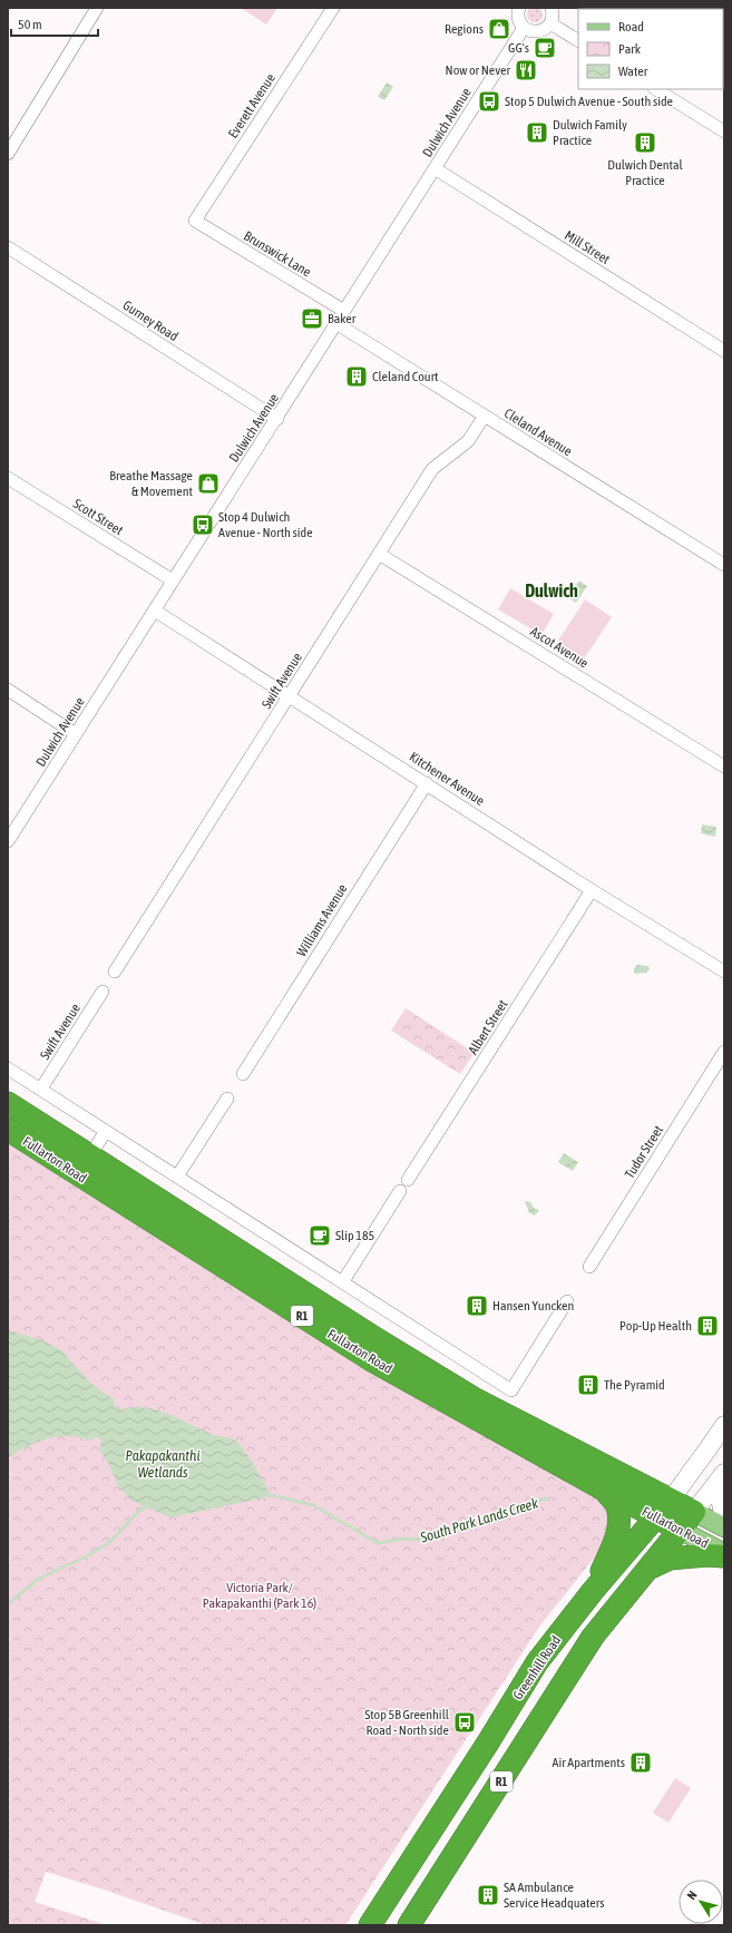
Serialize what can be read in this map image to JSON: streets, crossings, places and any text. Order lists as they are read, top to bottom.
{
  "streets": {
    "highway": ["Fullarton Road", "R1", "Greenhill Road"],
    "street": [
      "Everett Avenue",
      "Dulwich Avenue",
      "Mill Street",
      "Brunswick Lane",
      "Gurney Road",
      "Cleland Avenue",
      "Scott Street",
      "Ascot Avenue",
      "Swift Avenue",
      "Kitchener Avenue",
      "Williams Avenue",
      "Albert Street",
      "Tudor Street"
    ]
  },
  "crossings": [
    ["Everett Avenue", "Brunswick Lane"],
    ["Dulwich Avenue", "Mill Street"],
    ["Dulwich Avenue", "Brunswick Lane"],
    ["Dulwich Avenue", "Gurney Road"],
    ["Dulwich Avenue", "Cleland Avenue"],
    ["Dulwich Avenue", "Scott Street"],
    ["Dulwich Avenue", "Kitchener Avenue"],
    ["Cleland Avenue", "Swift Avenue"],
    ["Ascot Avenue", "Swift Avenue"],
    ["Swift Avenue", "Kitchener Avenue"],
    ["Kitchener Avenue", "Williams Avenue"],
    ["Kitchener Avenue", "Albert Street"],
    ["Fullarton Road", "R1"],
    ["Fullarton Road", "Greenhill Road"],
    ["R1", "Greenhill Road"]
  ],
  "districts": ["Dulwich"],
  "water": ["Pakapakanthi Wetlands", "South Park Lands Creek"],
  "parks": ["Victoria Park/ Pakapakanthi (Park 16)"],
  "places": {
    "shop": ["Regions", "Breathe Massage & Movement"],
    "cafe": ["GG's", "Slip 185"],
    "restaurant": ["Now or Never"],
    "bus stop": ["Stop 5 Dulwich Avenue - South side", "Stop 4 Dulwich Avenue - North side", "Stop 5B Greenhill Road - North side"],
    "building": [
      "Dulwich Family Practice",
      "Dulwich Dental Practice",
      "Cleland Court",
      "Hansen Yuncken",
      "Pop-Up Health",
      "The Pyramid",
      "Air Apartments",
      "SA Ambulance Service Headquaters"
    ],
    "office": ["Baker"]
  },
  "legend": ["Road", "Park", "Water"],
  "scale_bar": "50 m",
  "north": "top left"
}
